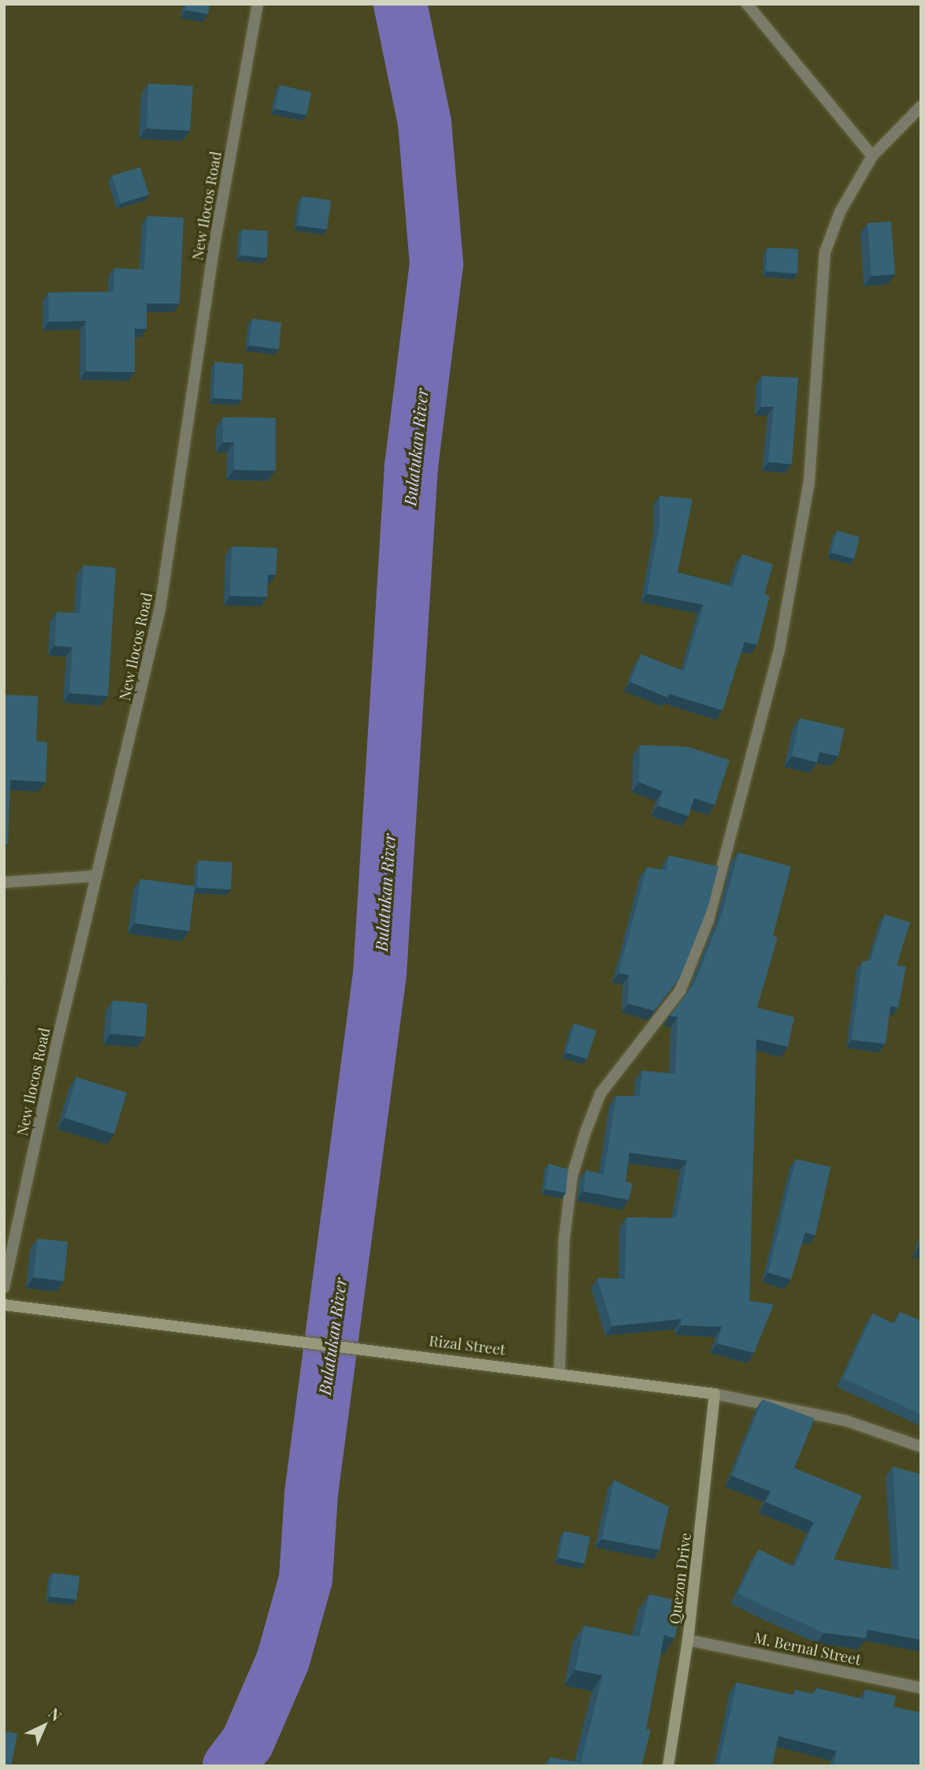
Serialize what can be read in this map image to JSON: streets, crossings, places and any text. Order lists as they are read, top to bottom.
{
  "streets": {
    "main road": ["Rizal Street", "Quezon Drive"],
    "street": ["New Ilocos Road", "M. Bernal Street"]
  },
  "crossings": [
    ["Rizal Street", "Quezon Drive"],
    ["Quezon Drive", "M. Bernal Street"]
  ],
  "water": ["Bulatukan River"],
  "north": "top right"
}
